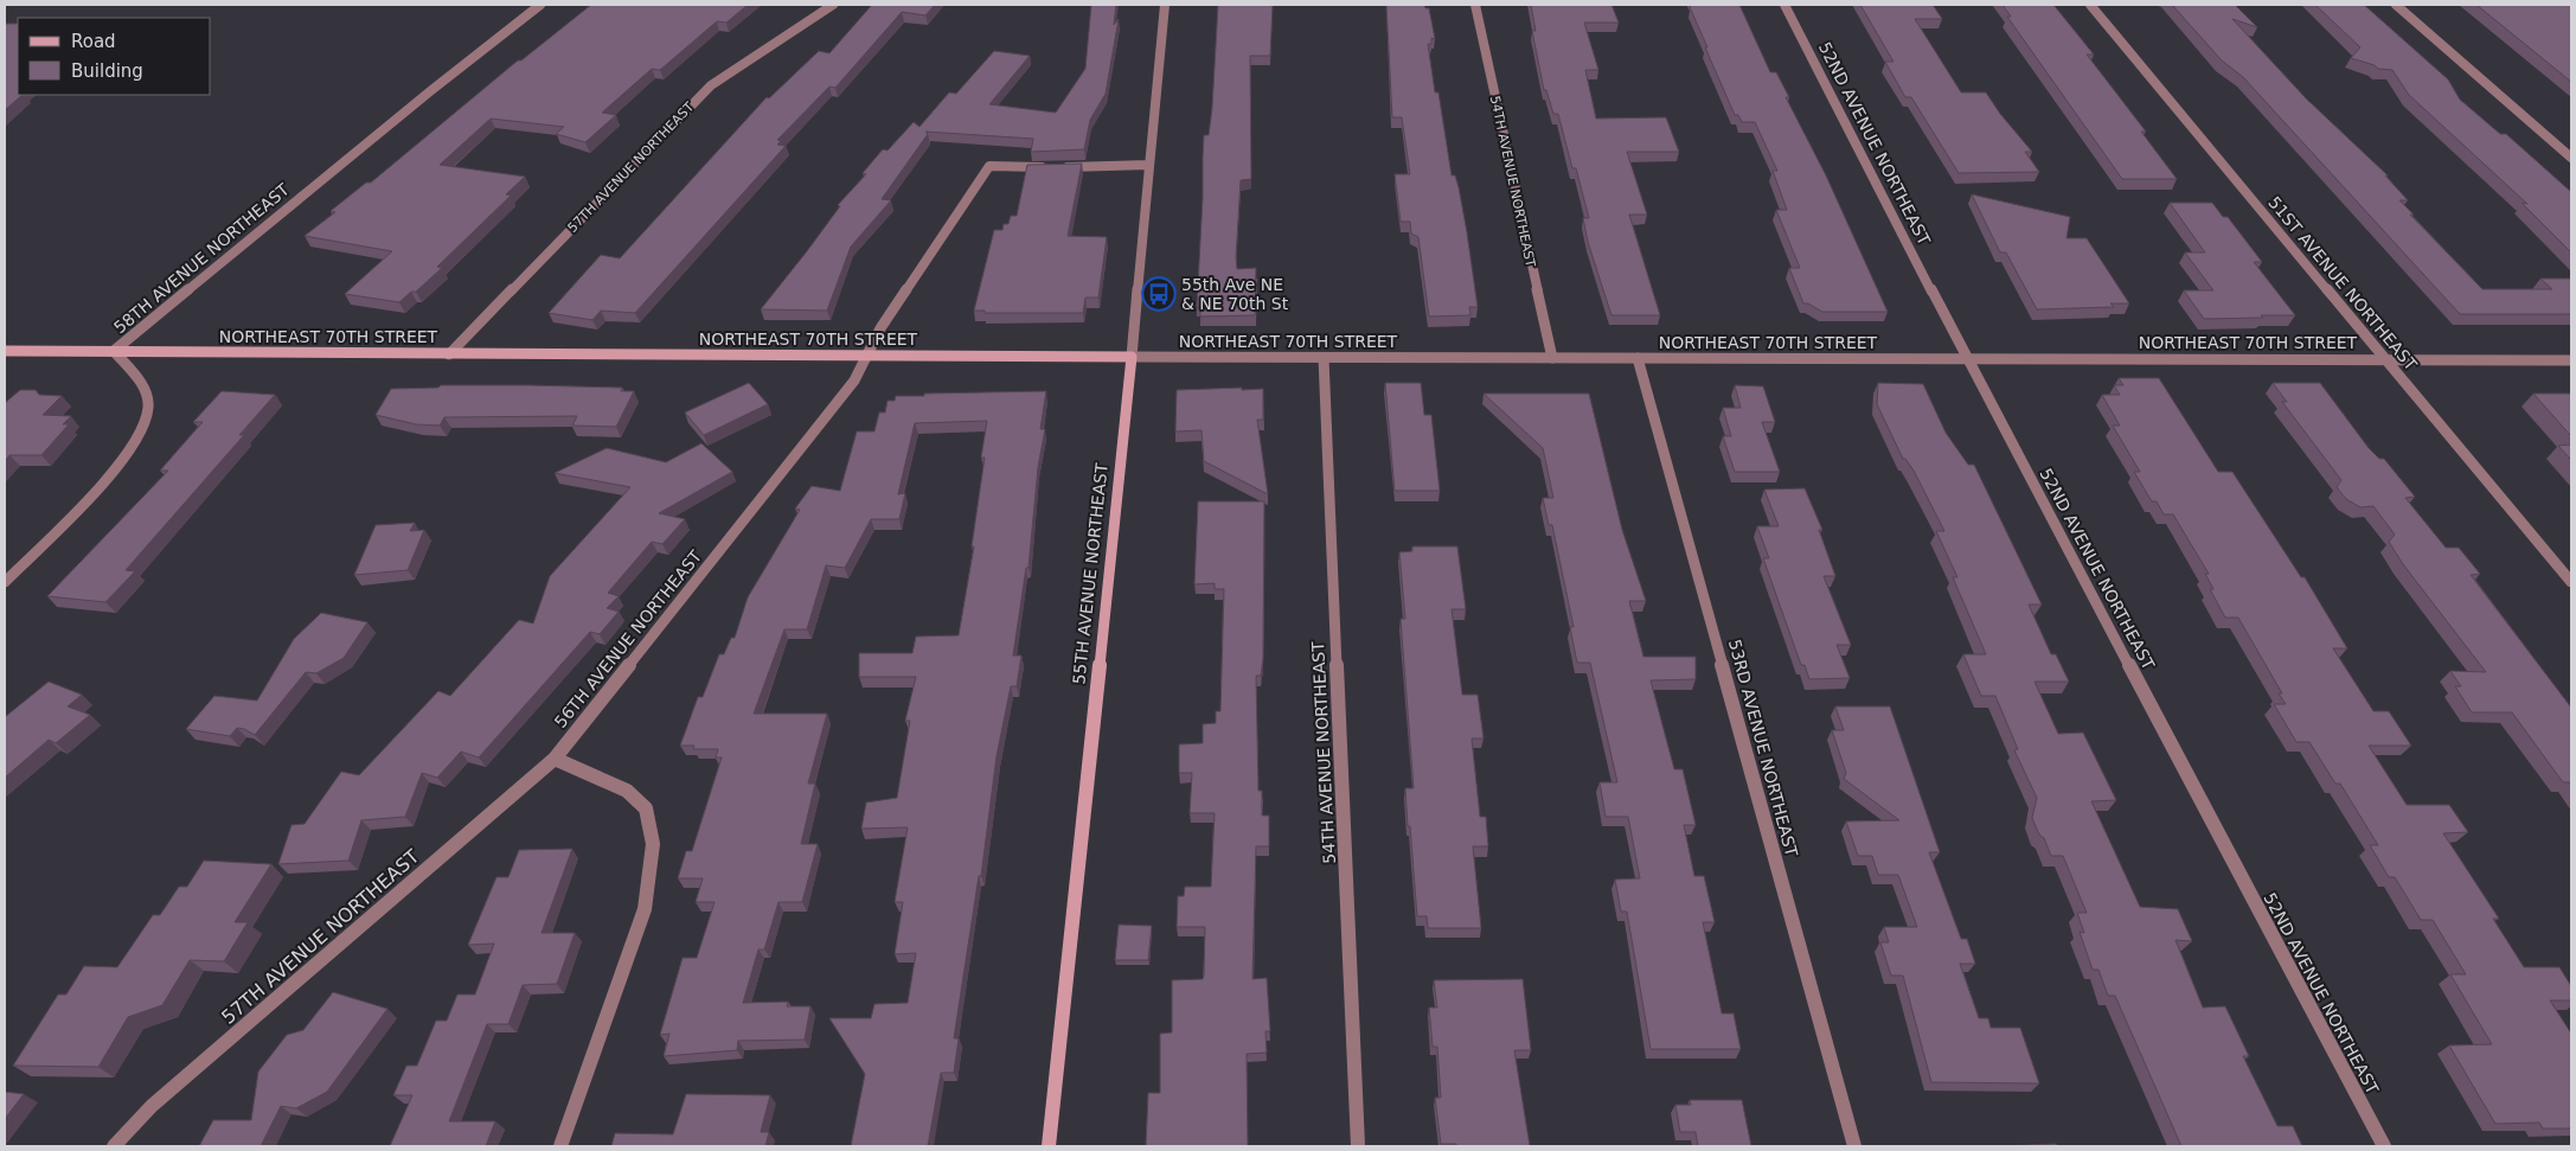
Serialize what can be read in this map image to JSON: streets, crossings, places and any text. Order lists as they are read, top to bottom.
{
  "streets": {
    "main road": ["NORTHEAST 70TH STREET", "55TH AVENUE NORTHEAST"],
    "street": [
      "52ND AVENUE NORTHEAST",
      "57TH AVENUE NORTHEAST",
      "54TH AVENUE NORTHEAST",
      "58TH AVENUE NORTHEAST",
      "51ST AVENUE NORTHEAST",
      "56TH AVENUE NORTHEAST",
      "53RD AVENUE NORTHEAST"
    ]
  },
  "crossings": [
    ["52ND AVENUE NORTHEAST", "NORTHEAST 70TH STREET"],
    ["57TH AVENUE NORTHEAST", "NORTHEAST 70TH STREET"],
    ["57TH AVENUE NORTHEAST", "56TH AVENUE NORTHEAST"],
    ["54TH AVENUE NORTHEAST", "NORTHEAST 70TH STREET"],
    ["58TH AVENUE NORTHEAST", "NORTHEAST 70TH STREET"],
    ["51ST AVENUE NORTHEAST", "NORTHEAST 70TH STREET"],
    ["NORTHEAST 70TH STREET", "55TH AVENUE NORTHEAST"],
    ["NORTHEAST 70TH STREET", "56TH AVENUE NORTHEAST"],
    ["NORTHEAST 70TH STREET", "53RD AVENUE NORTHEAST"]
  ],
  "places": {
    "bus stop": ["55th Ave NE & NE 70th St"]
  },
  "legend": ["Road", "Building"]
}
